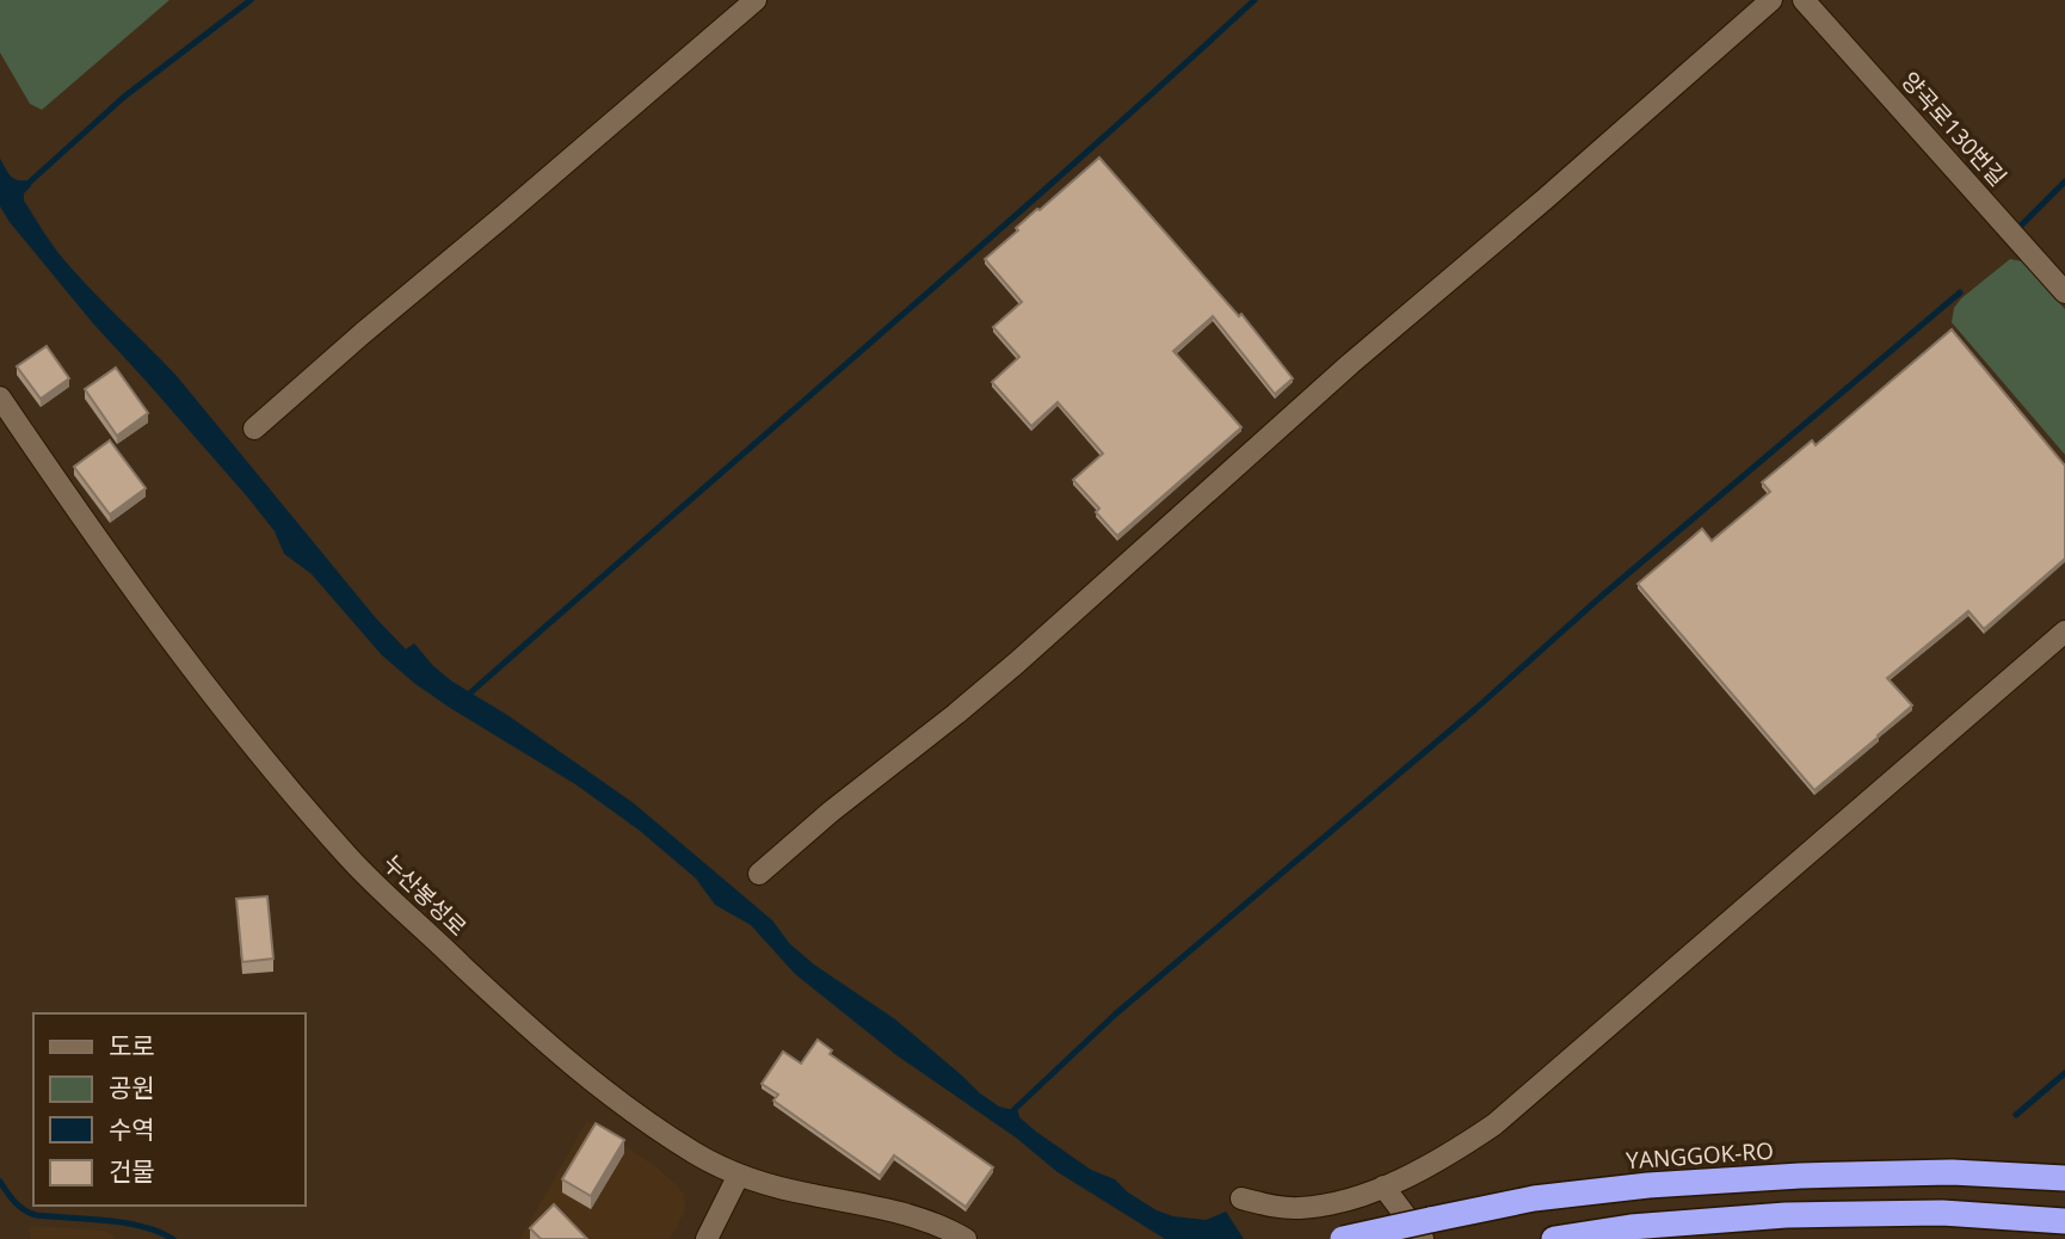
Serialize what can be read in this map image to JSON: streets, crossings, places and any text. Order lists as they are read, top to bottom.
{
  "streets": {
    "highway": ["YANGGOK-RO"],
    "street": ["양곡로130번길", "누산봉성로"]
  },
  "legend": [
    "도로",
    "공원",
    "수역",
    "건물"
  ]
}
